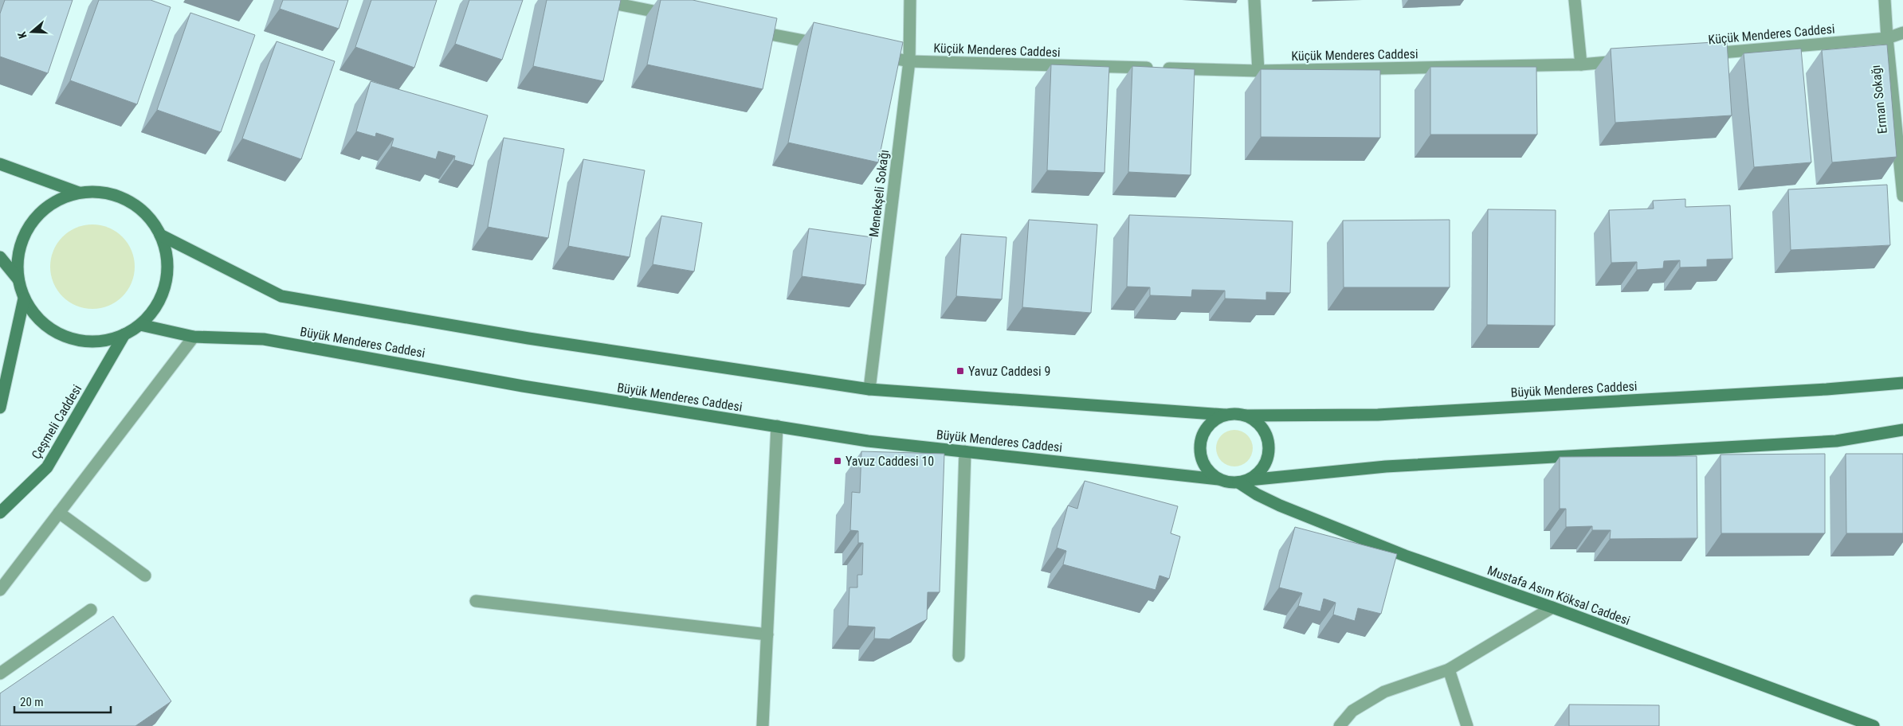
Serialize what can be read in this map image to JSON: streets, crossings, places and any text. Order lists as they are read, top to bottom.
{
  "streets": {
    "street": [
      "Küçük Menderes Caddesi",
      "Erman Sokağı",
      "Menekşeli Sokağı",
      "Büyük Menderes Caddesi",
      "Çeşmeli Caddesi",
      "Mustafa Asım Köksal Caddesi"
    ]
  },
  "crossings": [
    ["Küçük Menderes Caddesi", "Erman Sokağı"],
    ["Küçük Menderes Caddesi", "Menekşeli Sokağı"],
    ["Büyük Menderes Caddesi", "Mustafa Asım Köksal Caddesi"]
  ],
  "places": {
    "transit": ["Yavuz Caddesi 9", "Yavuz Caddesi 10"]
  },
  "scale_bar": "20 m",
  "north": "left"
}
